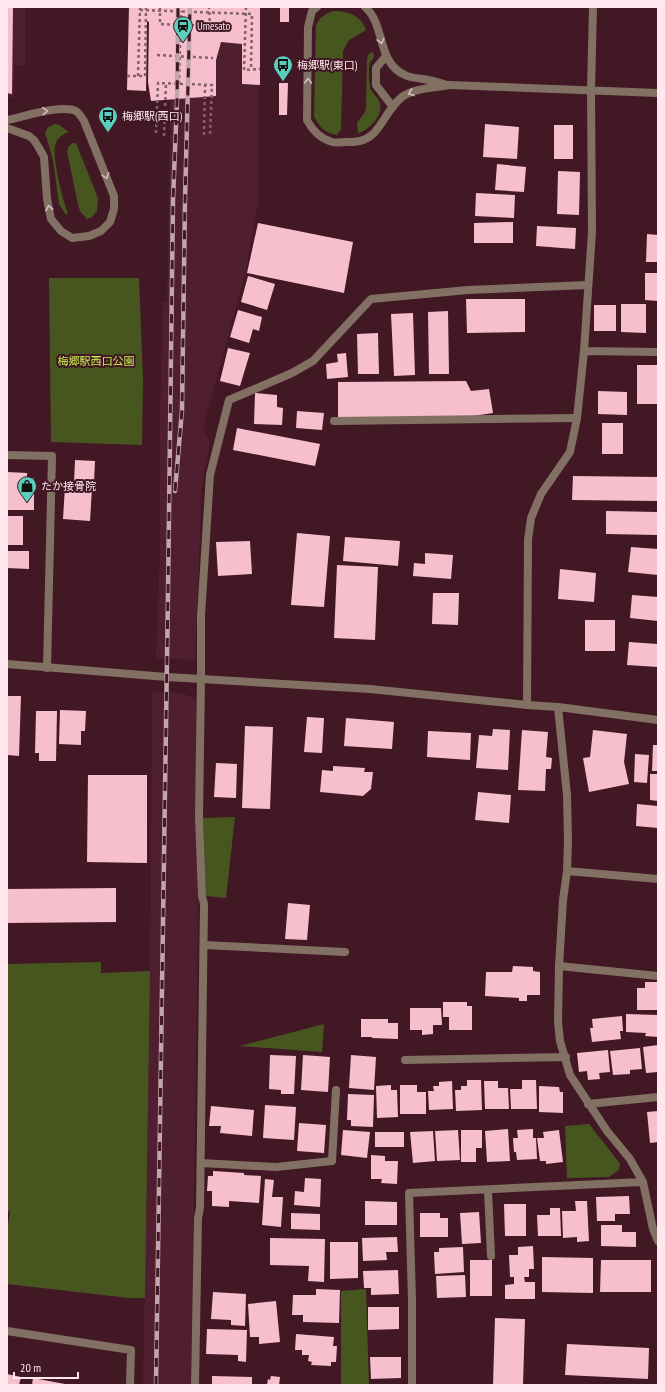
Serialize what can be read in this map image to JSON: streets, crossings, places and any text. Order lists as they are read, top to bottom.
{
  "parks": ["梅郷駅西口公園"],
  "places": {
    "station": ["Umesato"],
    "bus stop": ["梅郷駅(東口)", "梅郷駅(西口)"],
    "shop": ["たか接骨院"]
  },
  "scale_bar": "20 m"
}
